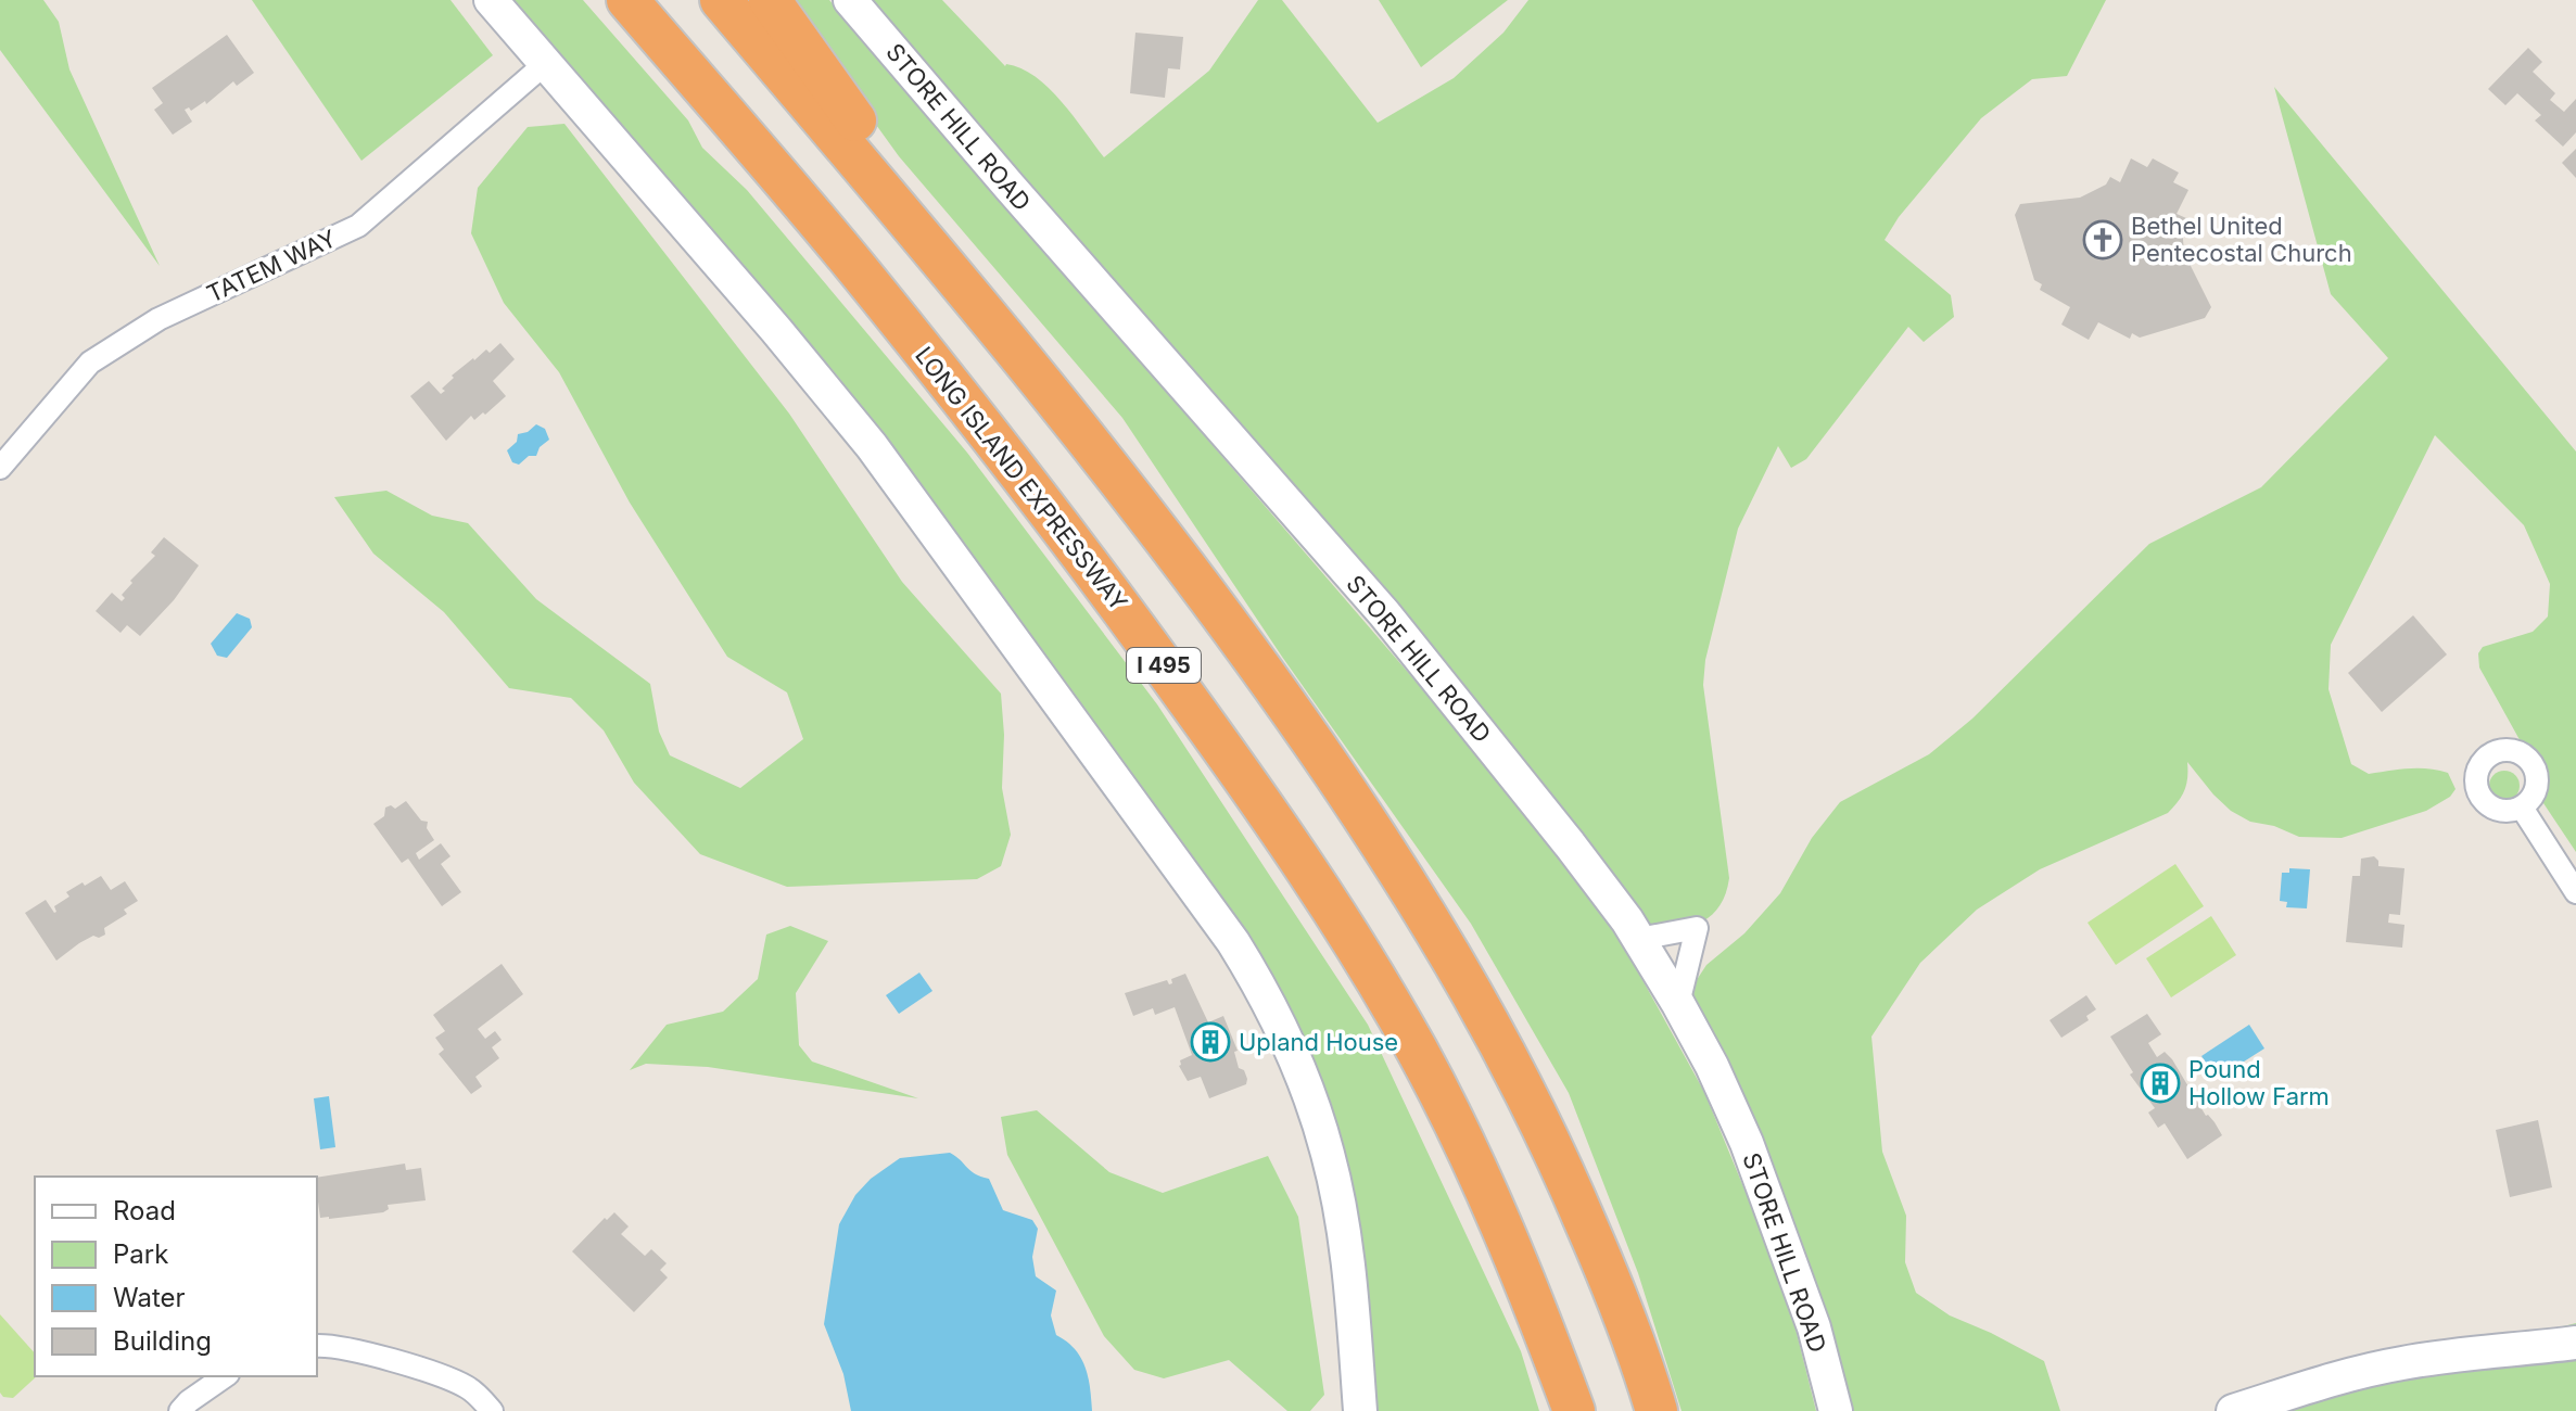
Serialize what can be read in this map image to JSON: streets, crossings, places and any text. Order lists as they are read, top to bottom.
{
  "streets": {
    "highway": ["LONG ISLAND EXPRESSWAY", "I 495"],
    "main road": ["STORE HILL ROAD"],
    "street": ["TATEM WAY"]
  },
  "places": {
    "church": ["Bethel United Pentecostal Church"],
    "building": ["Upland House", "Pound Hollow Farm"]
  },
  "legend": [
    "Road",
    "Park",
    "Water",
    "Building"
  ]
}
